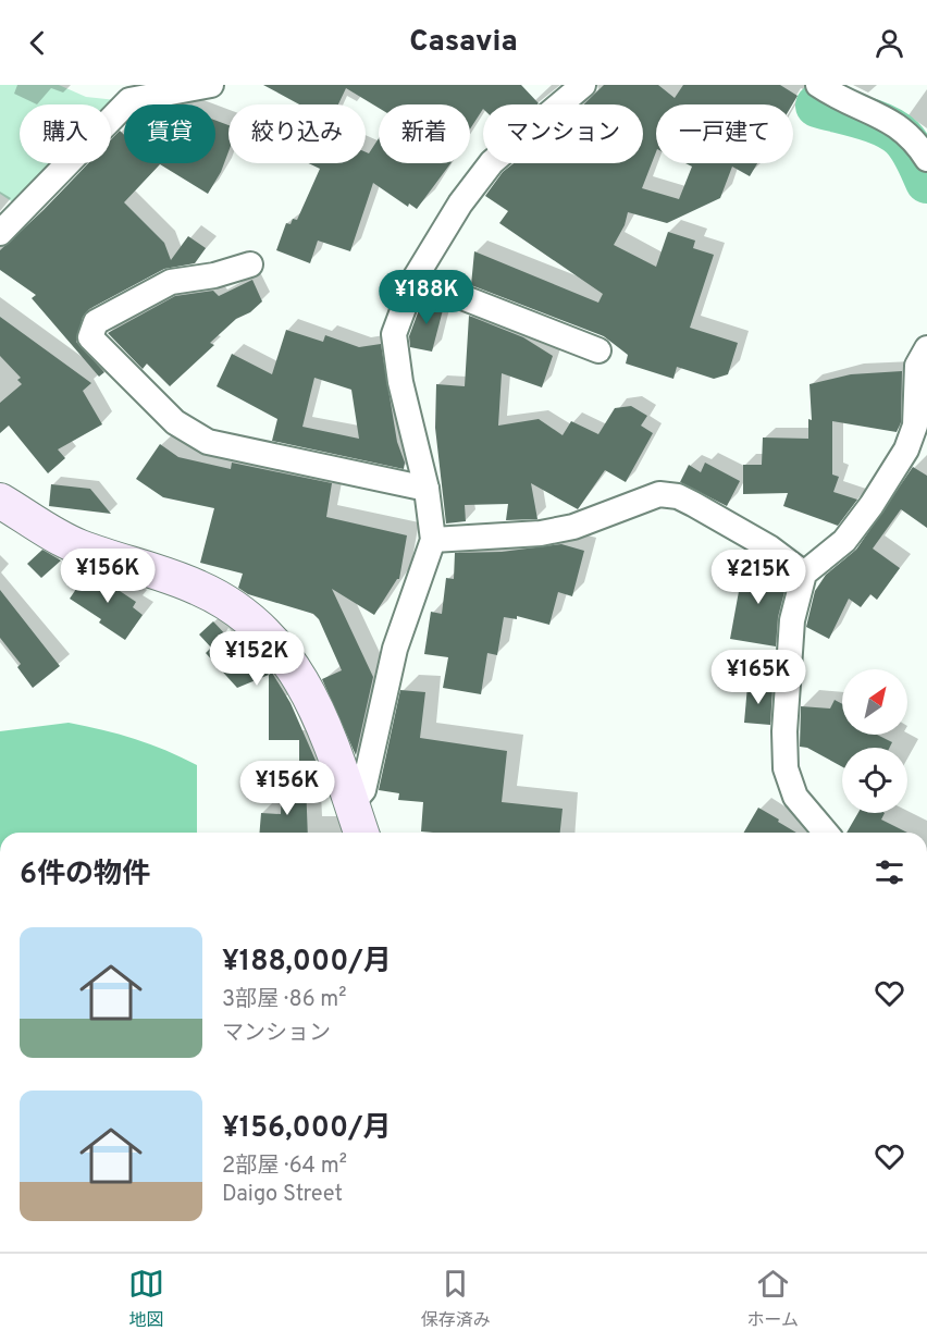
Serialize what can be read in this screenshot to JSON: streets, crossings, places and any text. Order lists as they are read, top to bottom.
{
  "north": "top right",
  "page": {
    "header": "Casavia",
    "chip": [
      "購入",
      "賃貸",
      "絞り込み",
      "新着",
      "マンション",
      "一戸建て"
    ],
    "price": [
      "¥188K",
      "¥156K",
      "¥215K",
      "¥152K",
      "¥165K",
      "¥156K"
    ],
    "heading": "6件の物件",
    "list": [
      {
        "name": "¥188,000/月",
        "note": "3部屋 · 86 m² · マンション"
      },
      {
        "name": "¥156,000/月",
        "note": "2部屋 · 64 m² · Daigo Street"
      }
    ],
    "tabs": ["地図", "保存済み", "ホーム"]
  }
}
